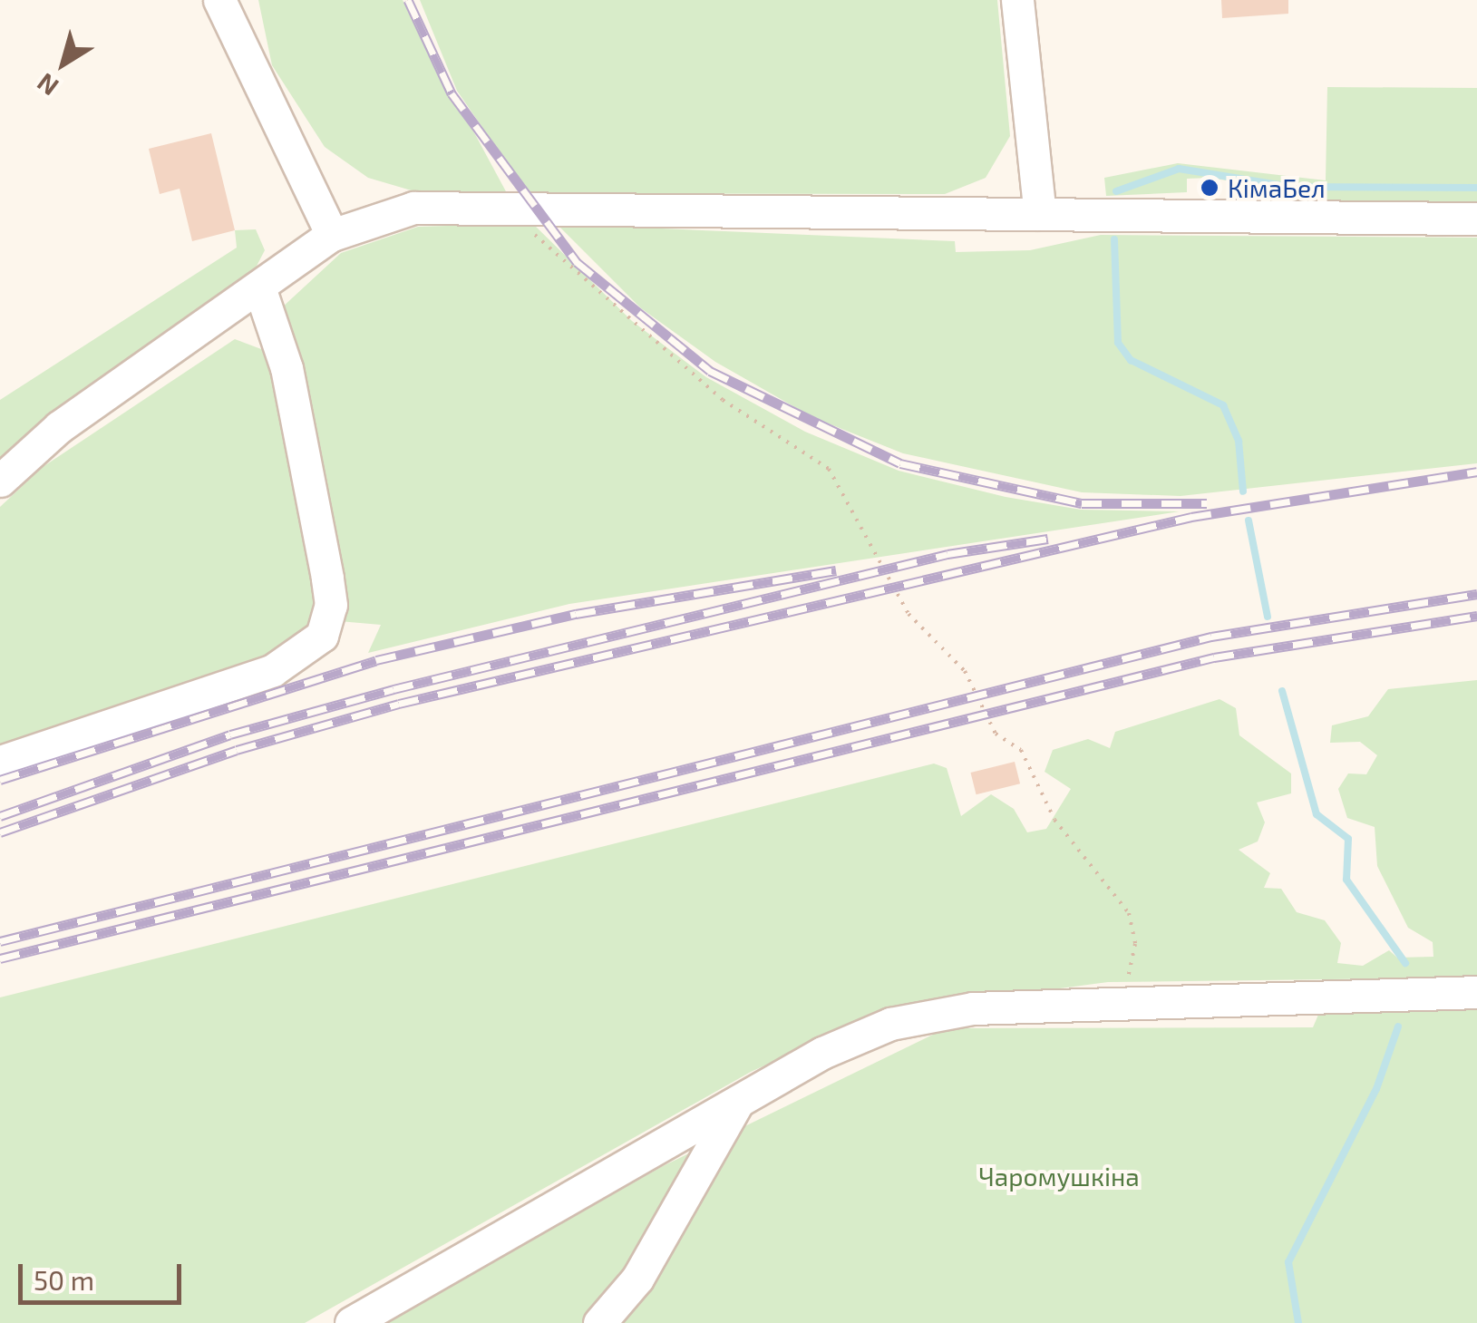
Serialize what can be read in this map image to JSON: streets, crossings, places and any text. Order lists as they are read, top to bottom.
{
  "parks": ["Чаромушкіна"],
  "places": ["КімаБел"],
  "scale_bar": "50 m",
  "north": "bottom left"
}
